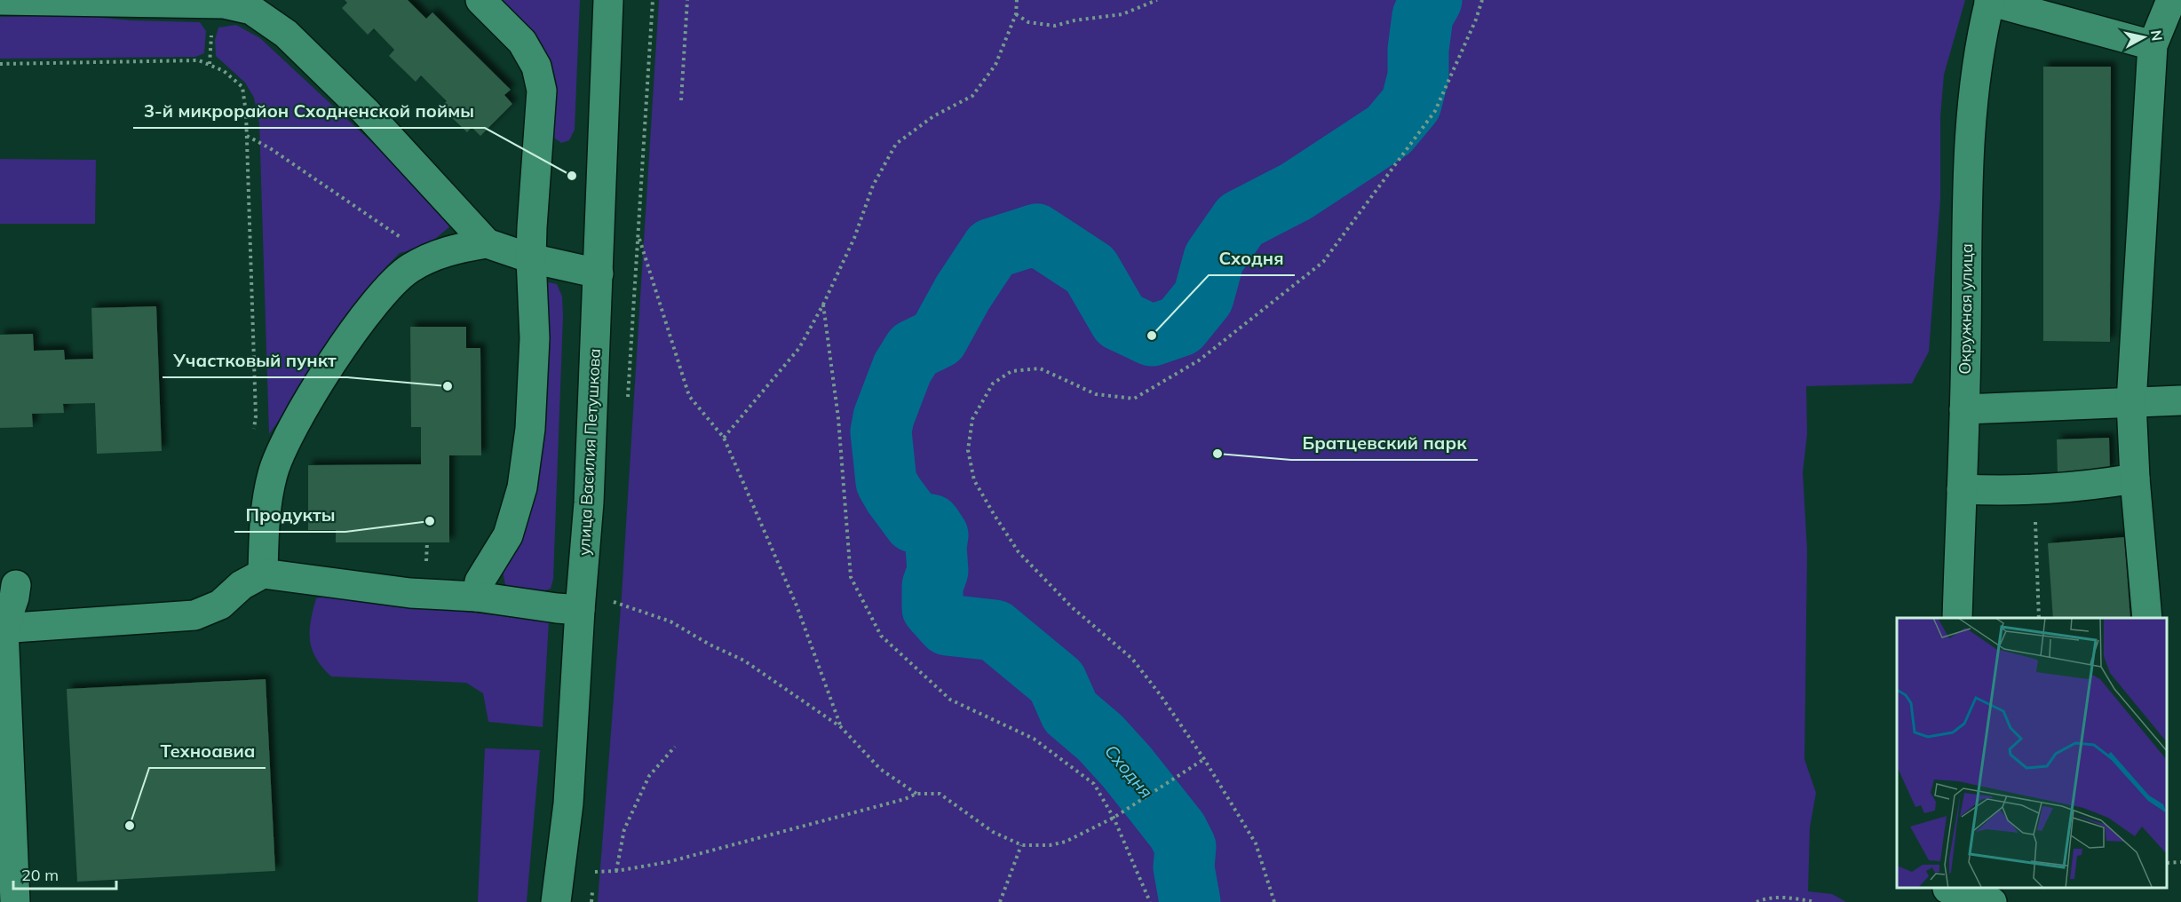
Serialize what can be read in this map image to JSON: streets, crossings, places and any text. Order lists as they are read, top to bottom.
{
  "streets": {
    "street": ["Окружная улица", "улица Василия Петушкова"]
  },
  "water": ["Сходня"],
  "places": [
    "3-й микрорайон Сходненской поймы",
    "Сходня",
    "Участковый пункт",
    "Братцевский парк",
    "Продукты",
    "Техноавиа"
  ],
  "scale_bar": "20 m",
  "north": "right"
}
